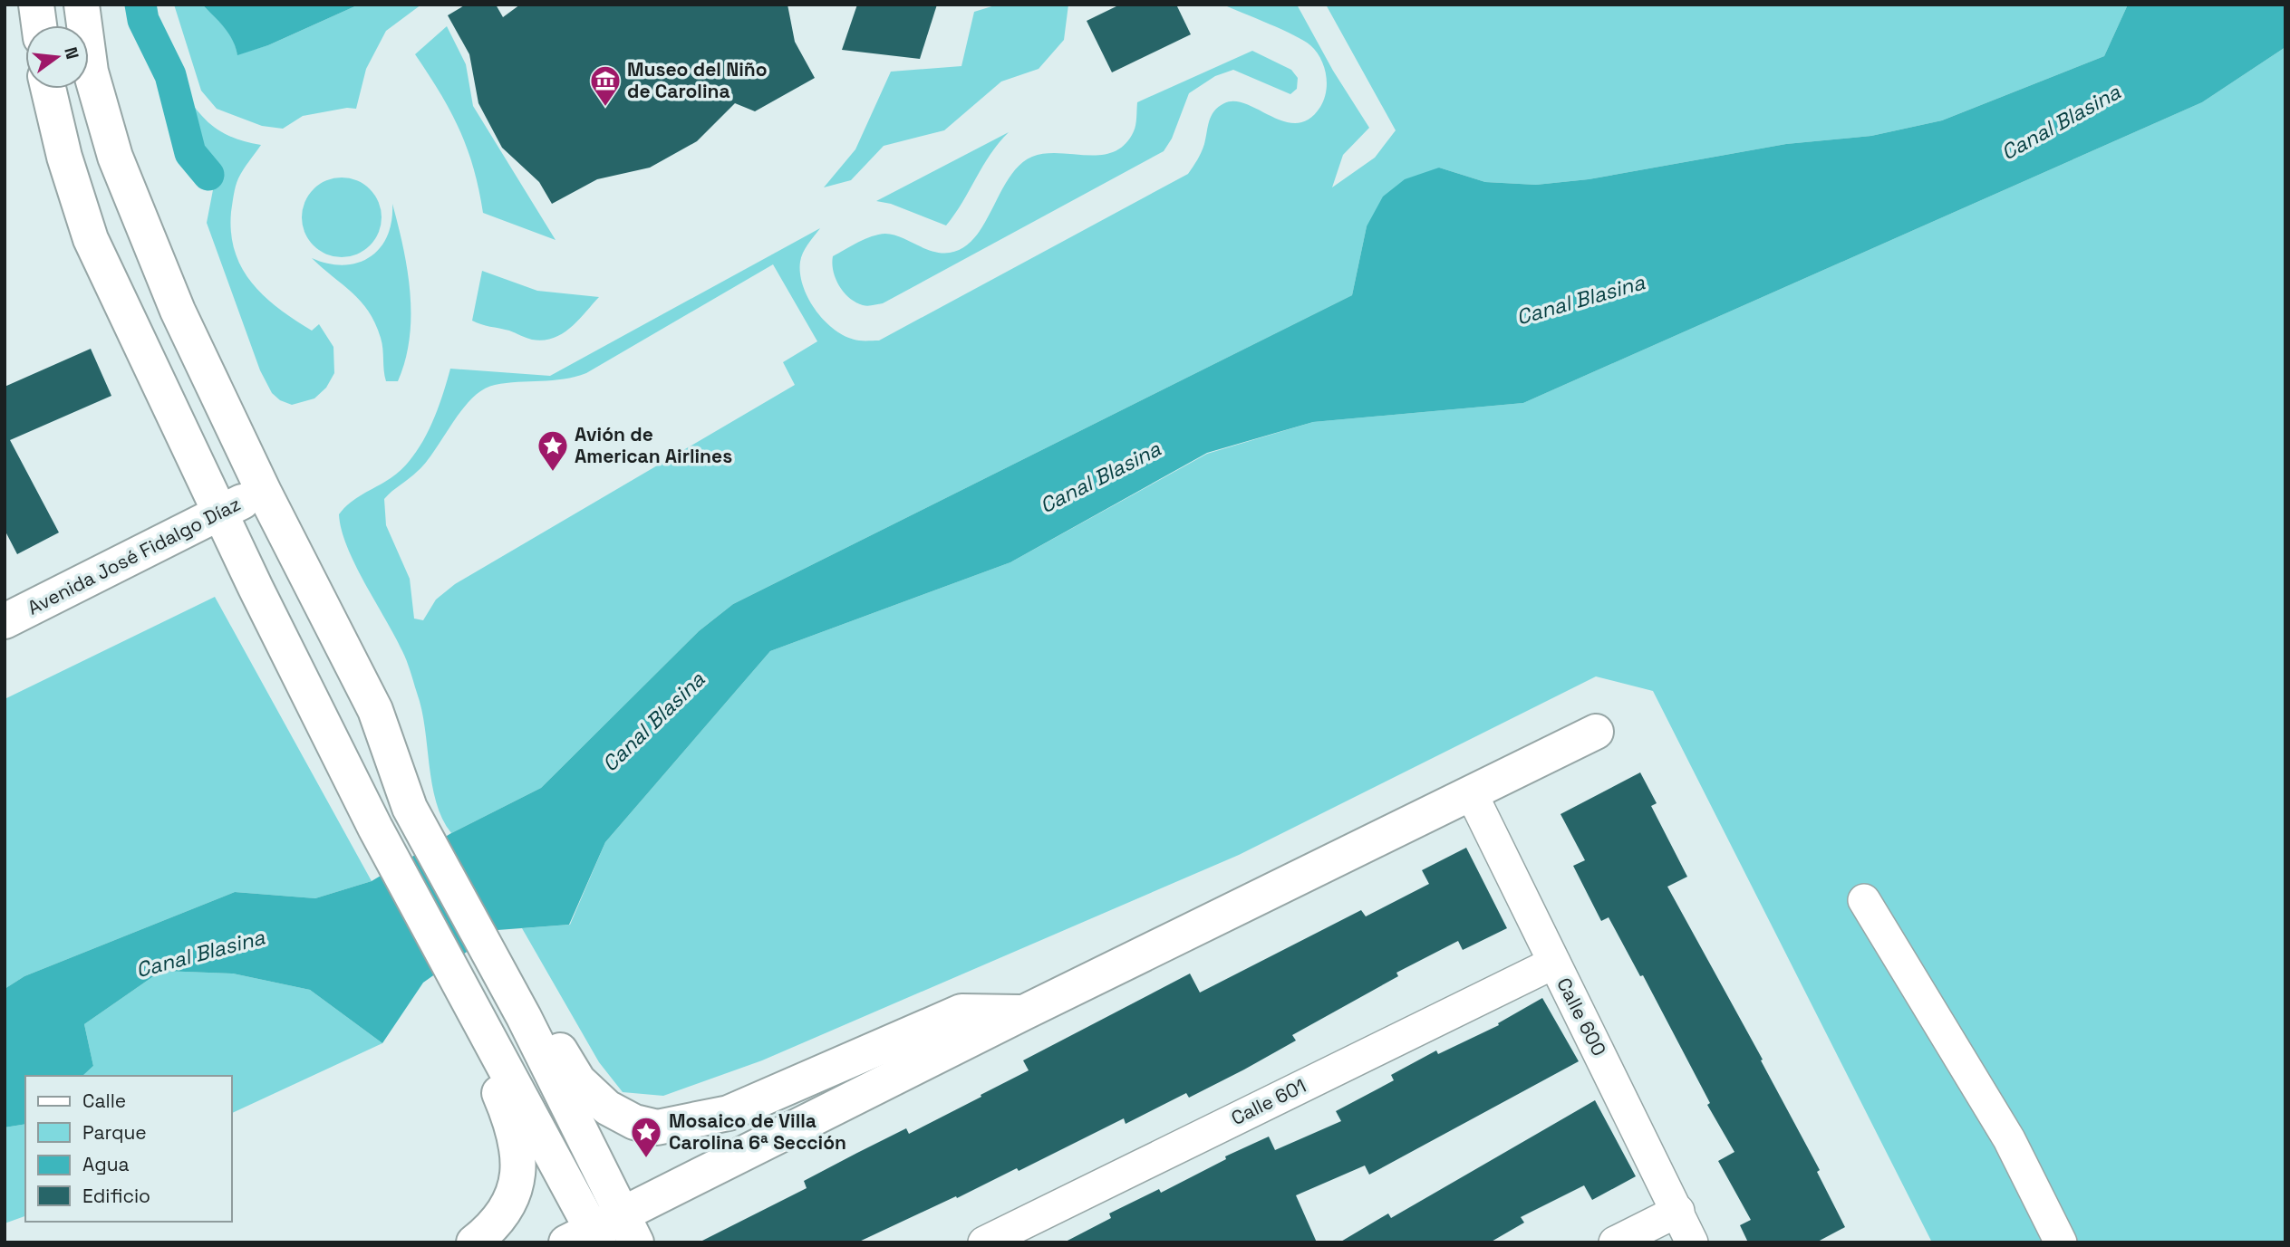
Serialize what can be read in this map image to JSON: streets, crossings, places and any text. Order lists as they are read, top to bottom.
{
  "streets": {
    "street": ["Avenida José Fidalgo Díaz", "Calle 600", "Calle 601"]
  },
  "crossings": [
    ["Calle 600", "Calle 601"]
  ],
  "water": ["Canal Blasina"],
  "places": {
    "museum": ["Museo del Niño de Carolina"],
    "place": ["Avión de American Airlines", "Mosaico de Villa Carolina 6ª Sección"]
  },
  "legend": [
    "Calle",
    "Parque",
    "Agua",
    "Edificio"
  ],
  "north": "right"
}
